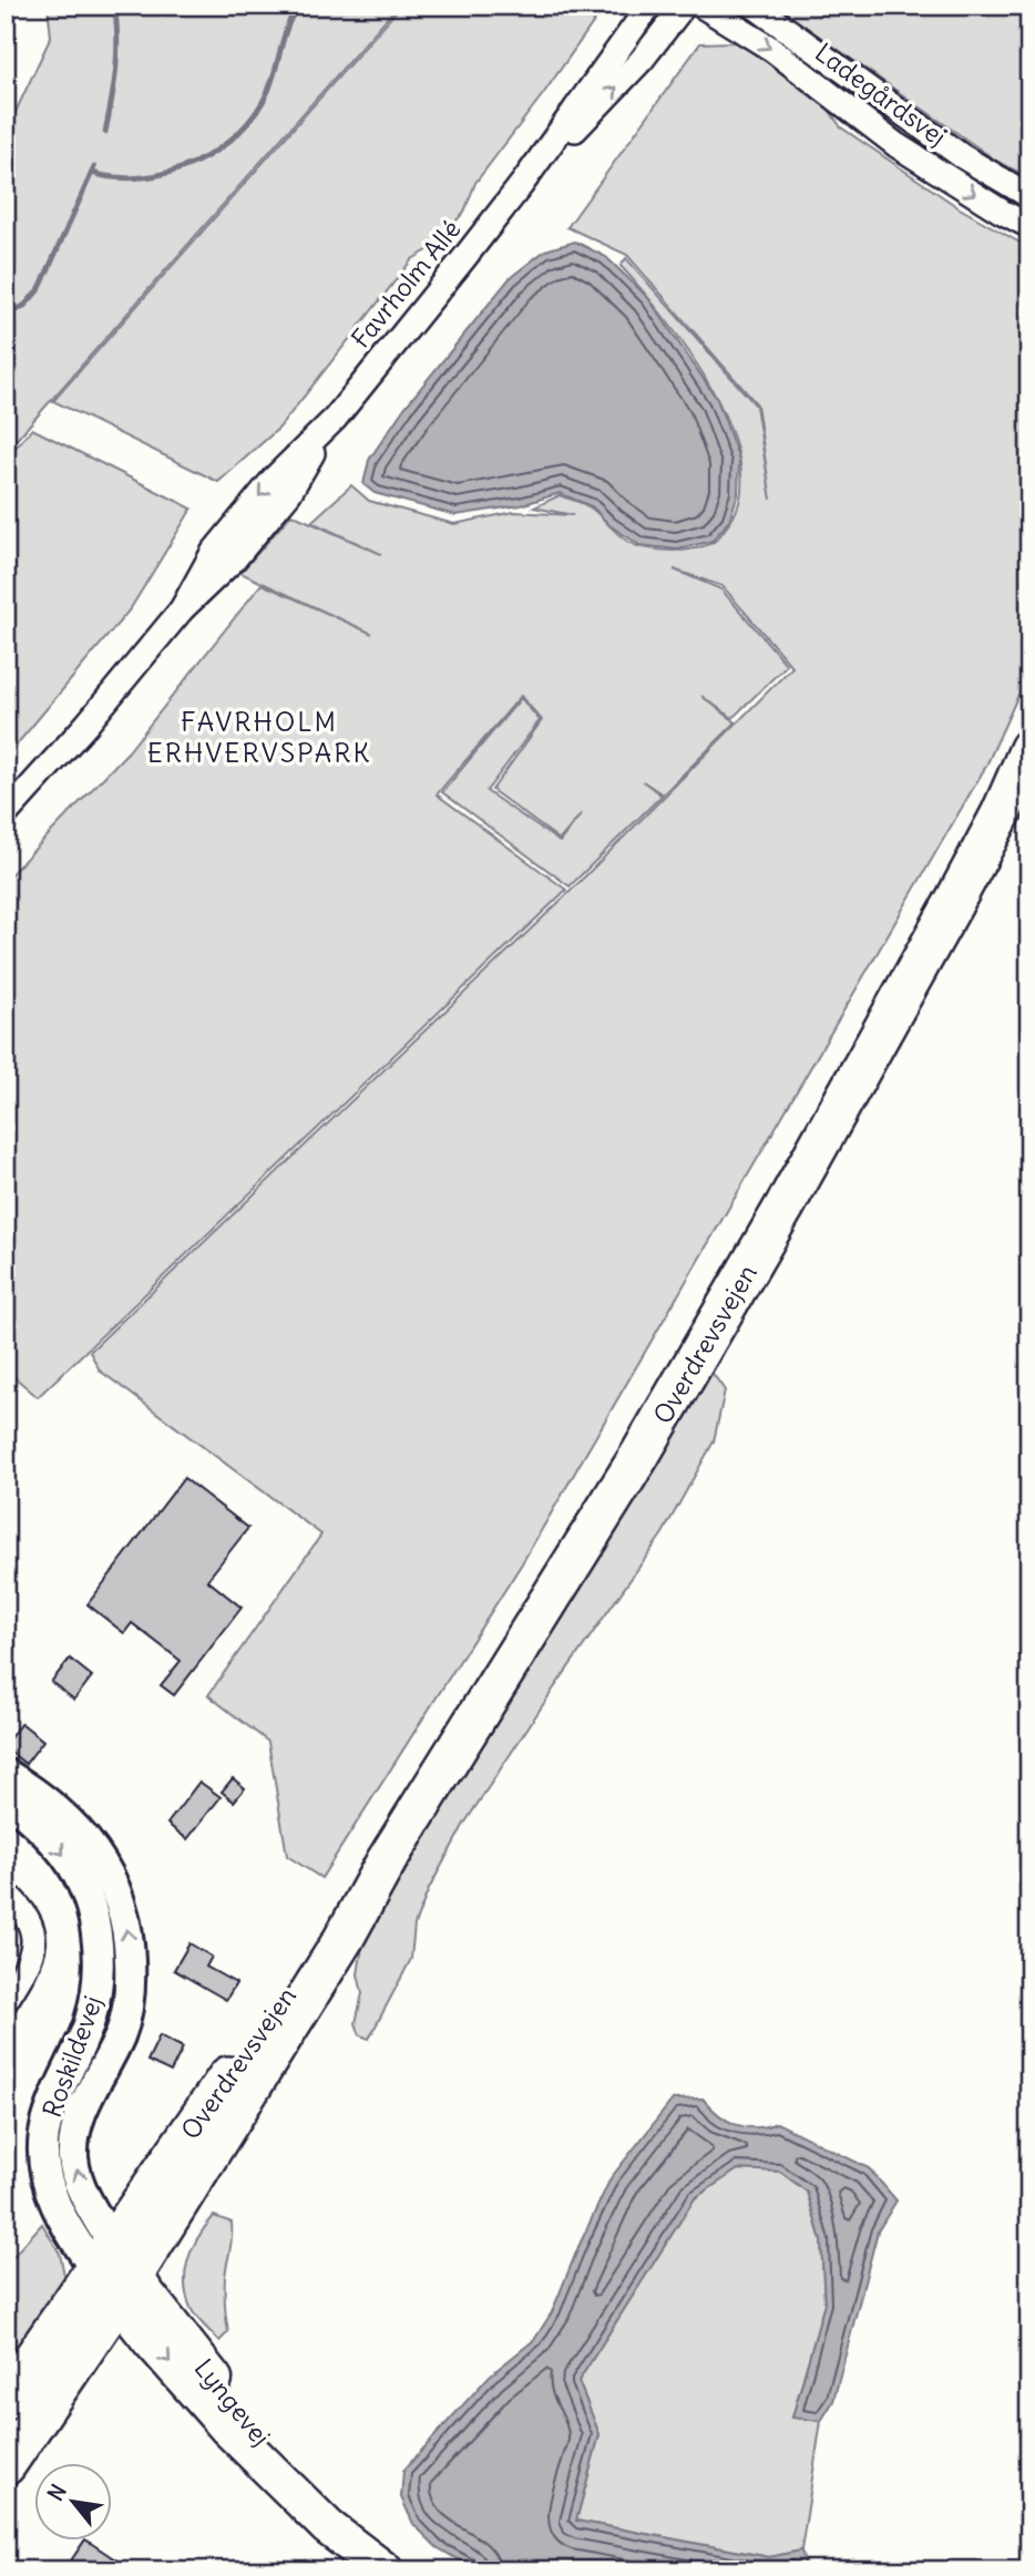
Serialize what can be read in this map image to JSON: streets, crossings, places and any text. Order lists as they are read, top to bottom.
{
  "streets": {
    "main road": ["Overdrevsvejen", "Lyngevej"],
    "street": ["Ladegårdsvej", "Favrholm Allé", "Roskildevej"]
  },
  "crossings": [
    ["Overdrevsvejen", "Roskildevej"],
    ["Overdrevsvejen", "Lyngevej"],
    ["Roskildevej", "Lyngevej"]
  ],
  "districts": ["FAVRHOLM ERHVERVSPARK"],
  "north": "top left"
}
